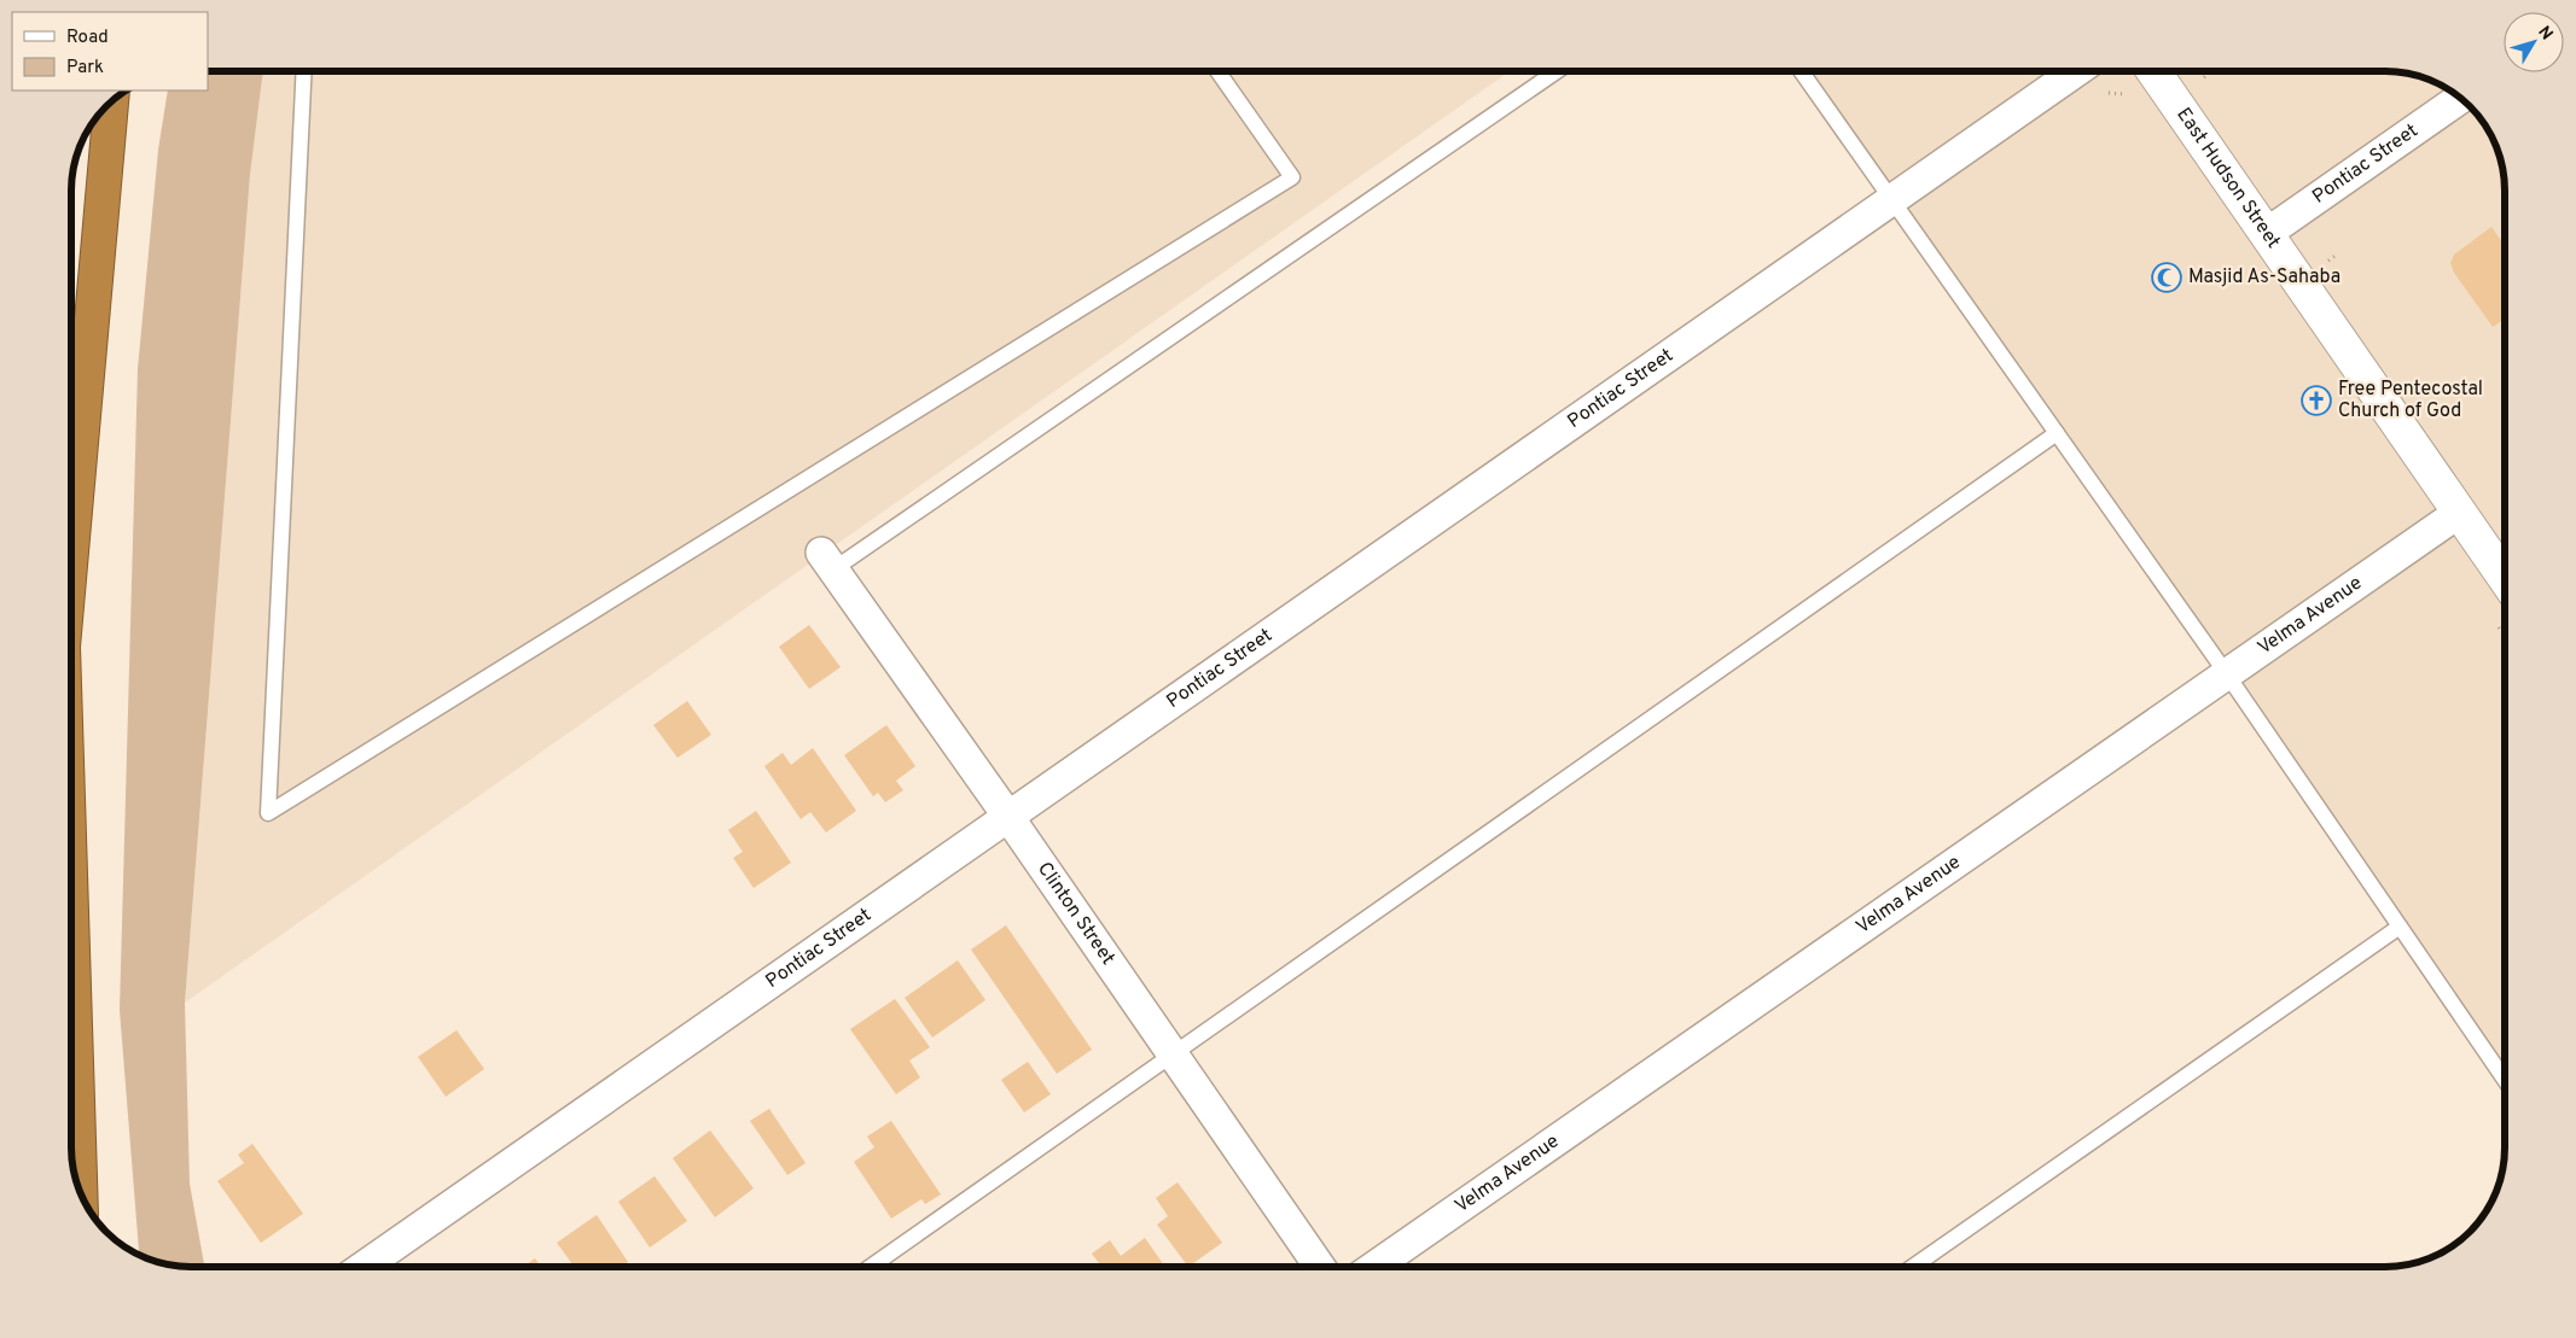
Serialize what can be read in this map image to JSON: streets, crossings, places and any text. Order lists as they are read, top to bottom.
{
  "streets": {
    "main road": ["East Hudson Street"],
    "street": ["Pontiac Street", "Velma Avenue", "Clinton Street"]
  },
  "crossings": [
    ["Pontiac Street", "East Hudson Street"],
    ["Pontiac Street", "Clinton Street"],
    ["East Hudson Street", "Velma Avenue"]
  ],
  "places": {
    "mosque": ["Masjid As-Sahaba"],
    "church": ["Free Pentecostal Church of God"]
  },
  "legend": ["Road", "Park"],
  "north": "top right"
}
